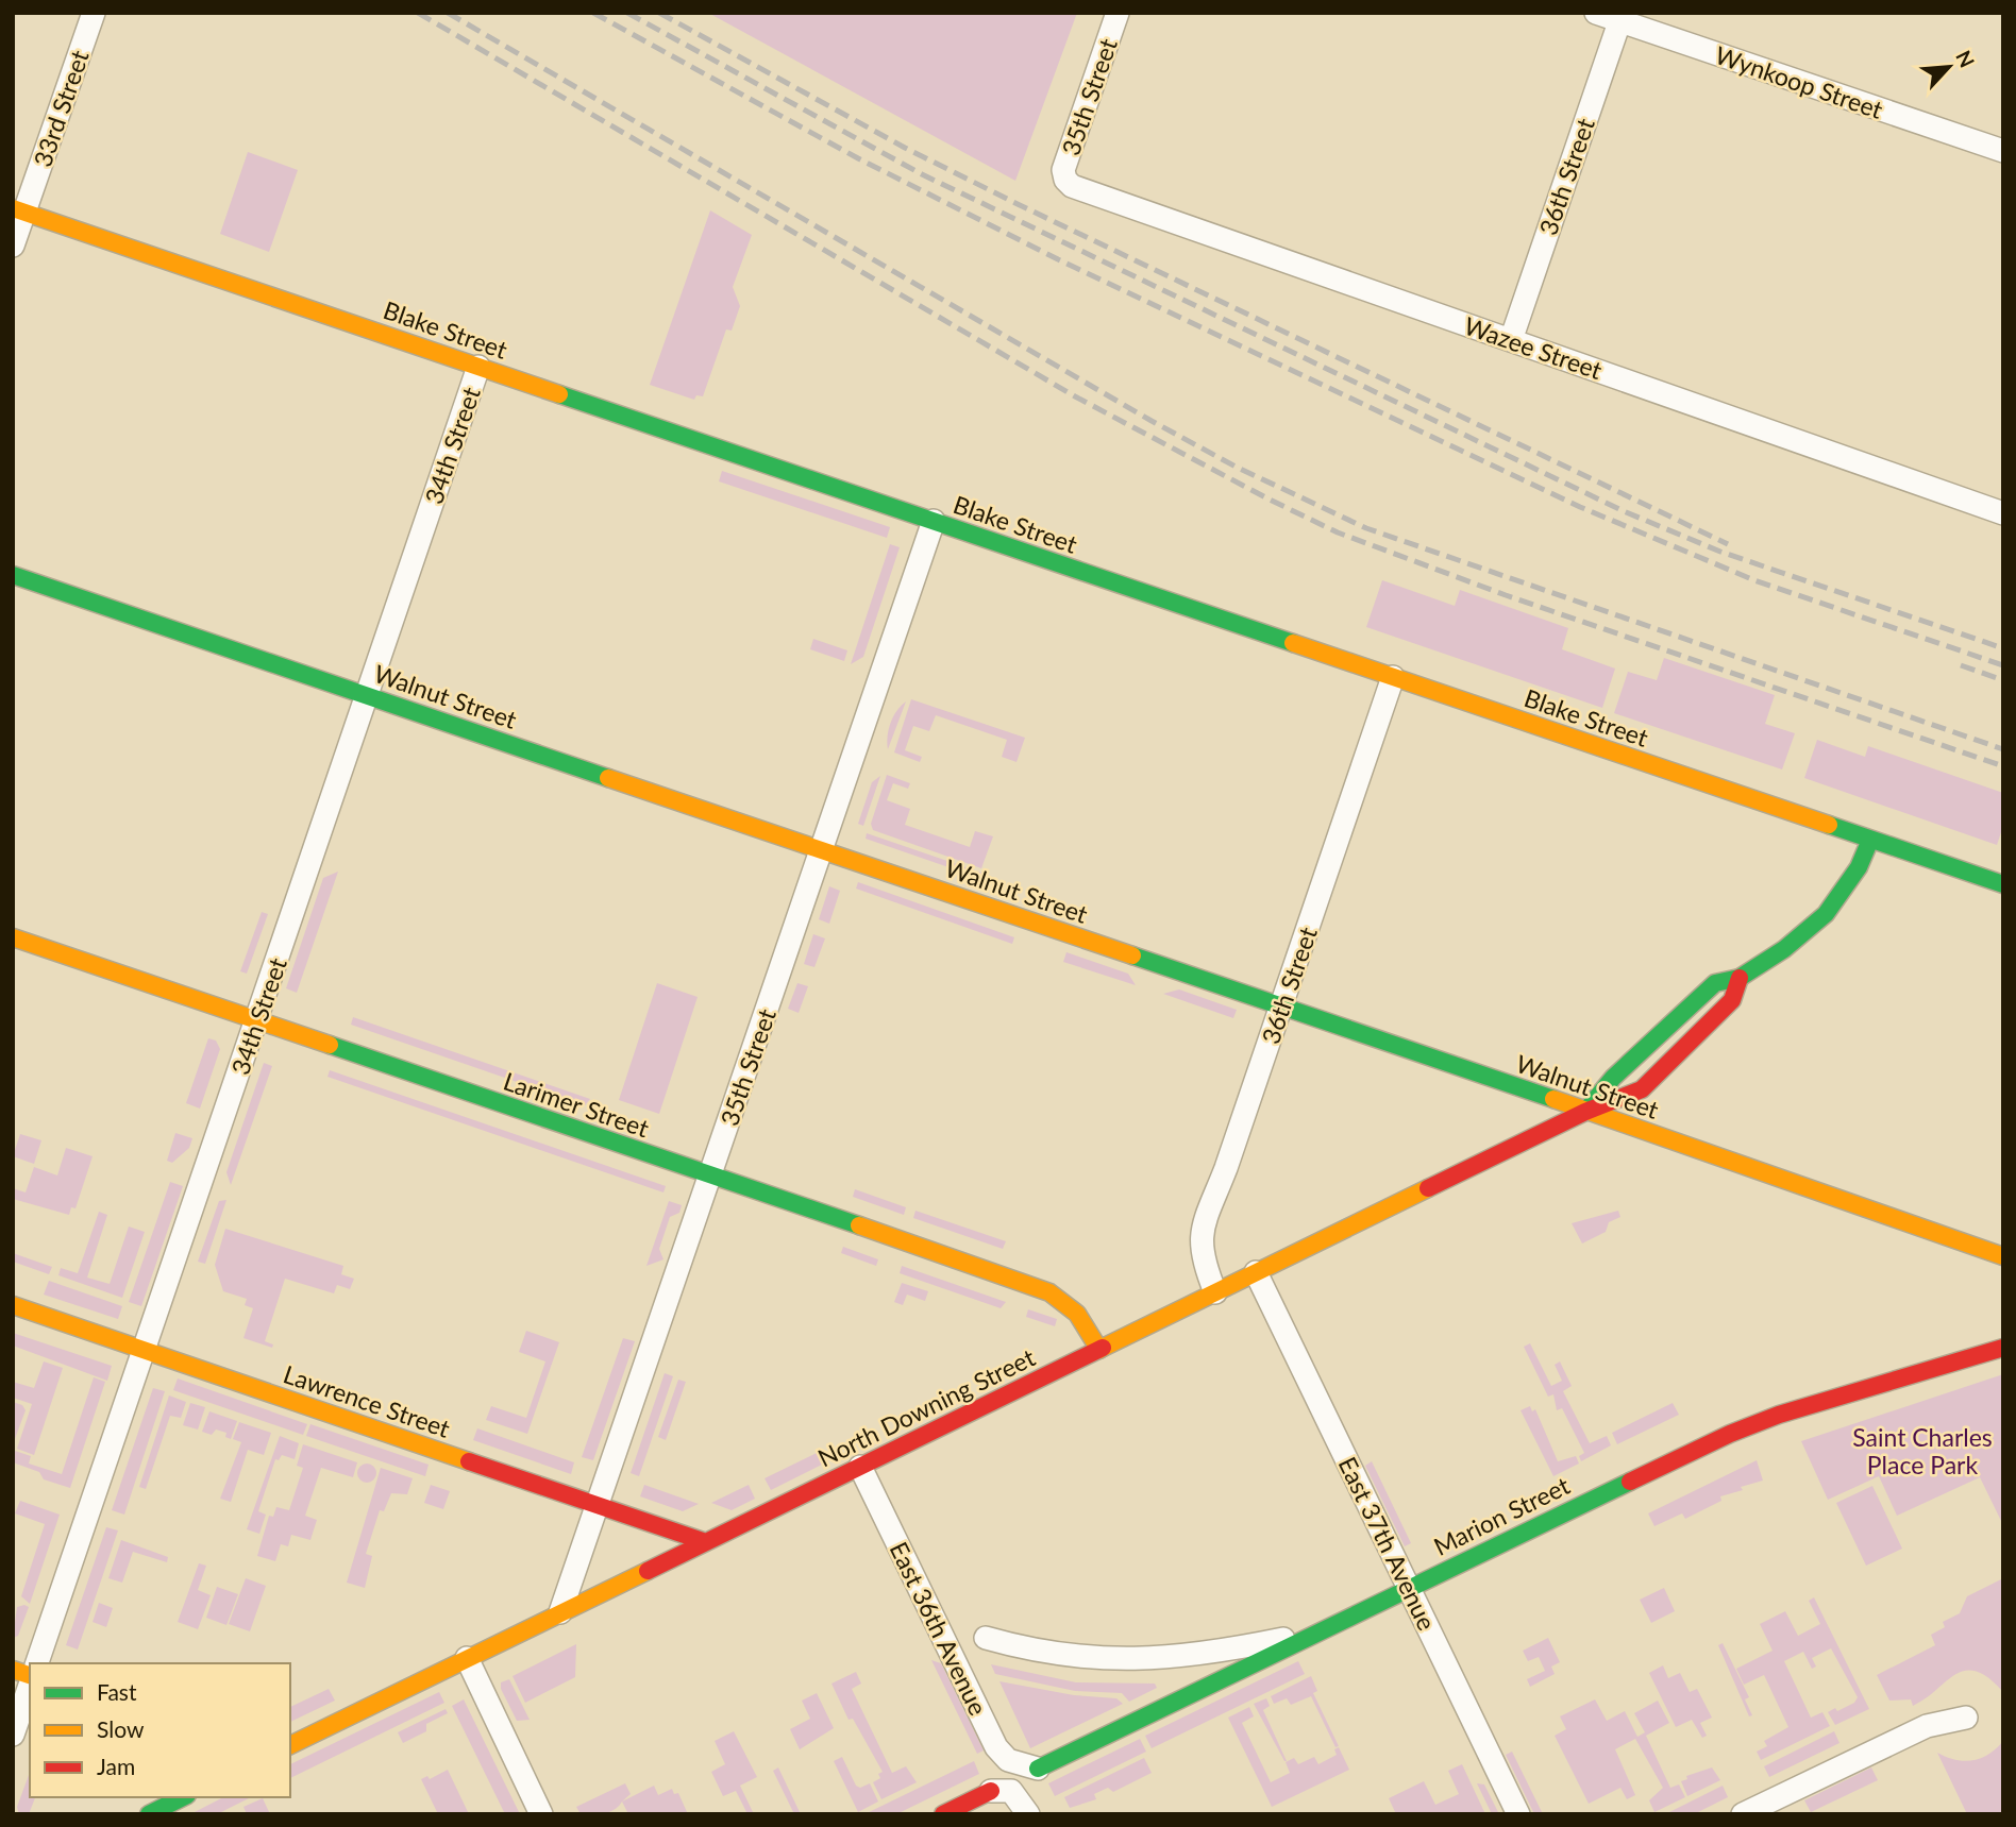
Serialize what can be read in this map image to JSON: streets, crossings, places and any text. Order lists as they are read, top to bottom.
{
  "streets": {
    "street": [
      "Wynkoop Street",
      "35th Street",
      "33rd Street",
      "36th Street",
      "Blake Street",
      "Wazee Street",
      "34th Street",
      "Walnut Street",
      "Larimer Street",
      "Lawrence Street",
      "North Downing Street",
      "Marion Street",
      "East 37th Avenue",
      "East 36th Avenue"
    ]
  },
  "crossings": [
    ["Wynkoop Street", "36th Street"],
    ["35th Street", "Blake Street"],
    ["35th Street", "Wazee Street"],
    ["35th Street", "Walnut Street"],
    ["35th Street", "Larimer Street"],
    ["35th Street", "Lawrence Street"],
    ["35th Street", "North Downing Street"],
    ["33rd Street", "Blake Street"],
    ["36th Street", "Blake Street"],
    ["36th Street", "Wazee Street"],
    ["36th Street", "Walnut Street"],
    ["36th Street", "North Downing Street"],
    ["Blake Street", "34th Street"],
    ["Blake Street", "North Downing Street"],
    ["34th Street", "Walnut Street"],
    ["34th Street", "Larimer Street"],
    ["34th Street", "Lawrence Street"],
    ["Walnut Street", "North Downing Street"],
    ["Larimer Street", "North Downing Street"],
    ["Lawrence Street", "North Downing Street"],
    ["North Downing Street", "East 37th Avenue"],
    ["North Downing Street", "East 36th Avenue"],
    ["Marion Street", "East 37th Avenue"],
    ["Marion Street", "East 36th Avenue"]
  ],
  "parks": ["Saint Charles Place Park"],
  "legend": ["Fast", "Slow", "Jam"],
  "north": "top right"
}
